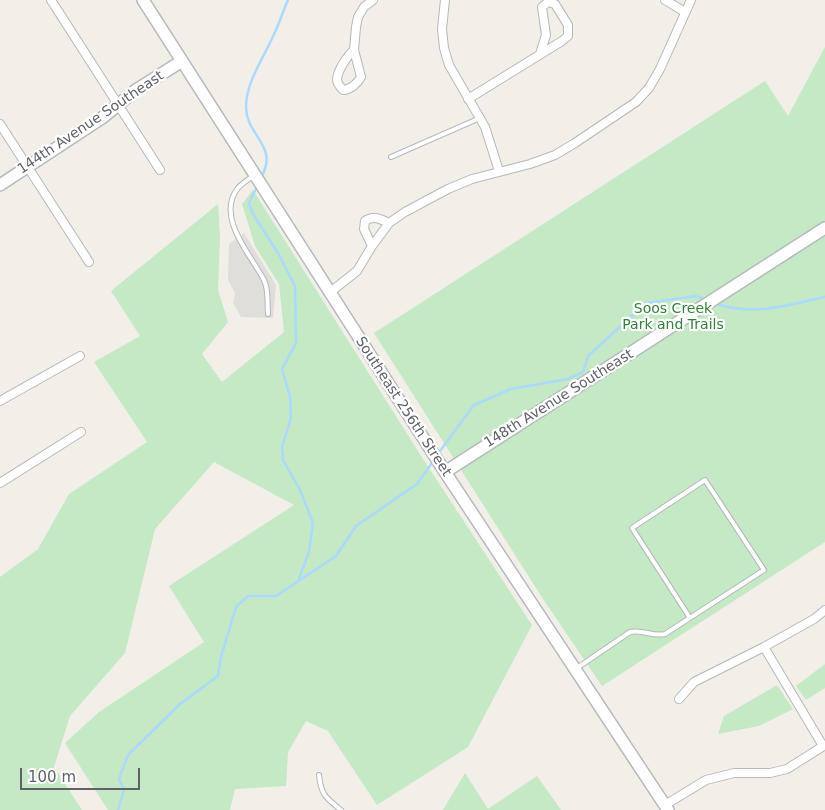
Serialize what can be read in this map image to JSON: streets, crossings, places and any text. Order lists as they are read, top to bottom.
{
  "streets": {
    "main road": ["144th Avenue Southeast", "148th Avenue Southeast", "Southeast 256th Street"]
  },
  "crossings": [
    ["144th Avenue Southeast", "Southeast 256th Street"],
    ["148th Avenue Southeast", "Southeast 256th Street"]
  ],
  "parks": ["Soos Creek Park and Trails"],
  "scale_bar": "100 m"
}
